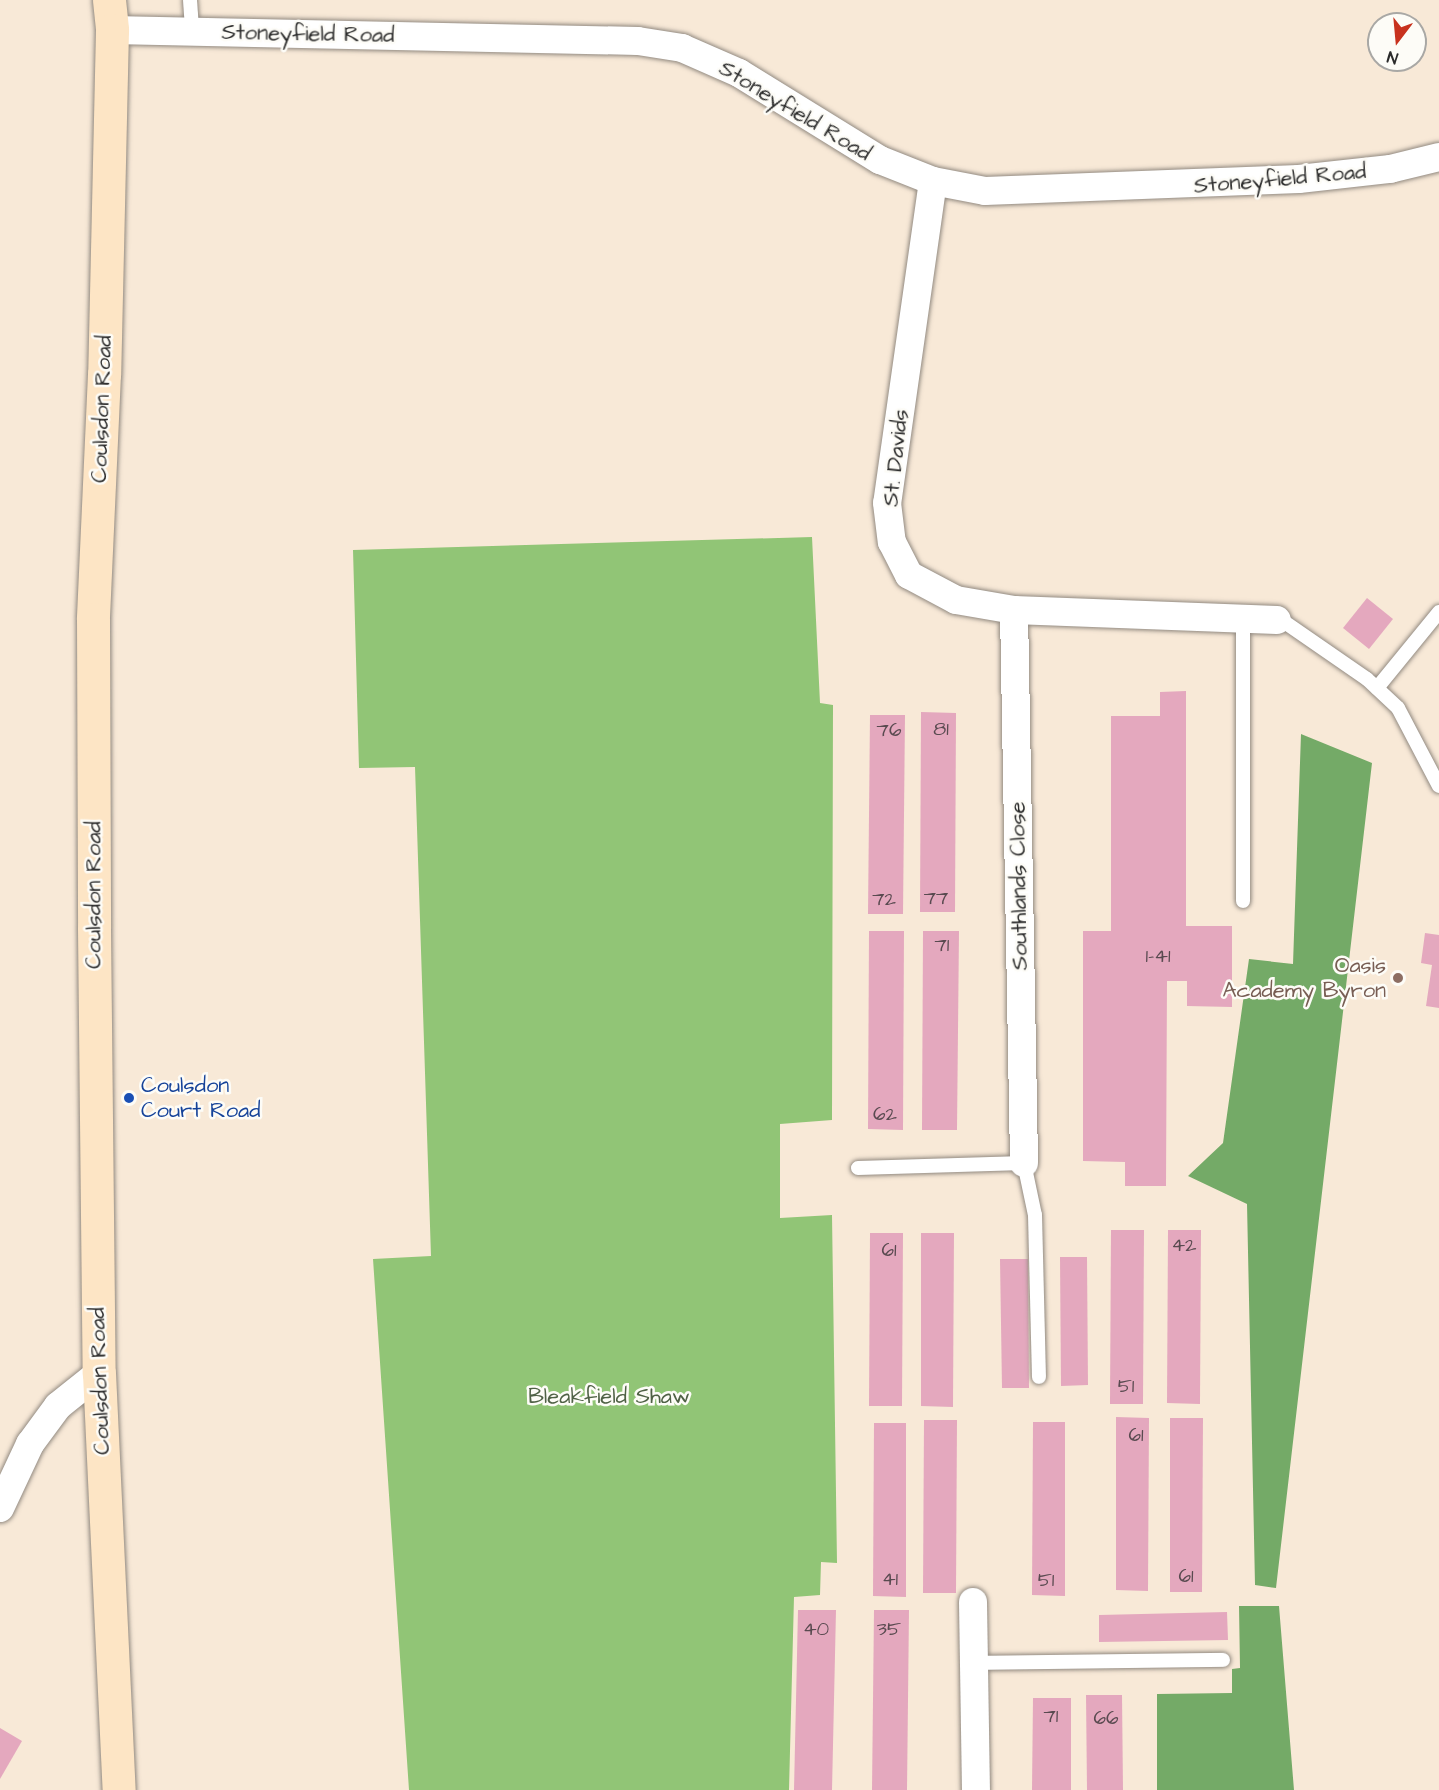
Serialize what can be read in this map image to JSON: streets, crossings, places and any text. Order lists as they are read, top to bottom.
{
  "streets": {
    "main road": ["Coulsdon Road"],
    "street": ["Stoneyfield Road", "St. Davids", "Southlands Close"]
  },
  "crossings": [
    ["Stoneyfield Road", "Coulsdon Road"],
    ["Stoneyfield Road", "St. Davids"],
    ["St. Davids", "Southlands Close"]
  ],
  "parks": ["Bleakfield Shaw"],
  "places": ["Oasis Academy Byron", "Coulsdon Court Road"],
  "house_numbers": [
    "81",
    "76",
    "77",
    "72",
    "71",
    "1-41",
    "62",
    "42",
    "61",
    "51",
    "61",
    "61",
    "41",
    "51",
    "40",
    "35",
    "71",
    "66"
  ],
  "north": "bottom"
}
